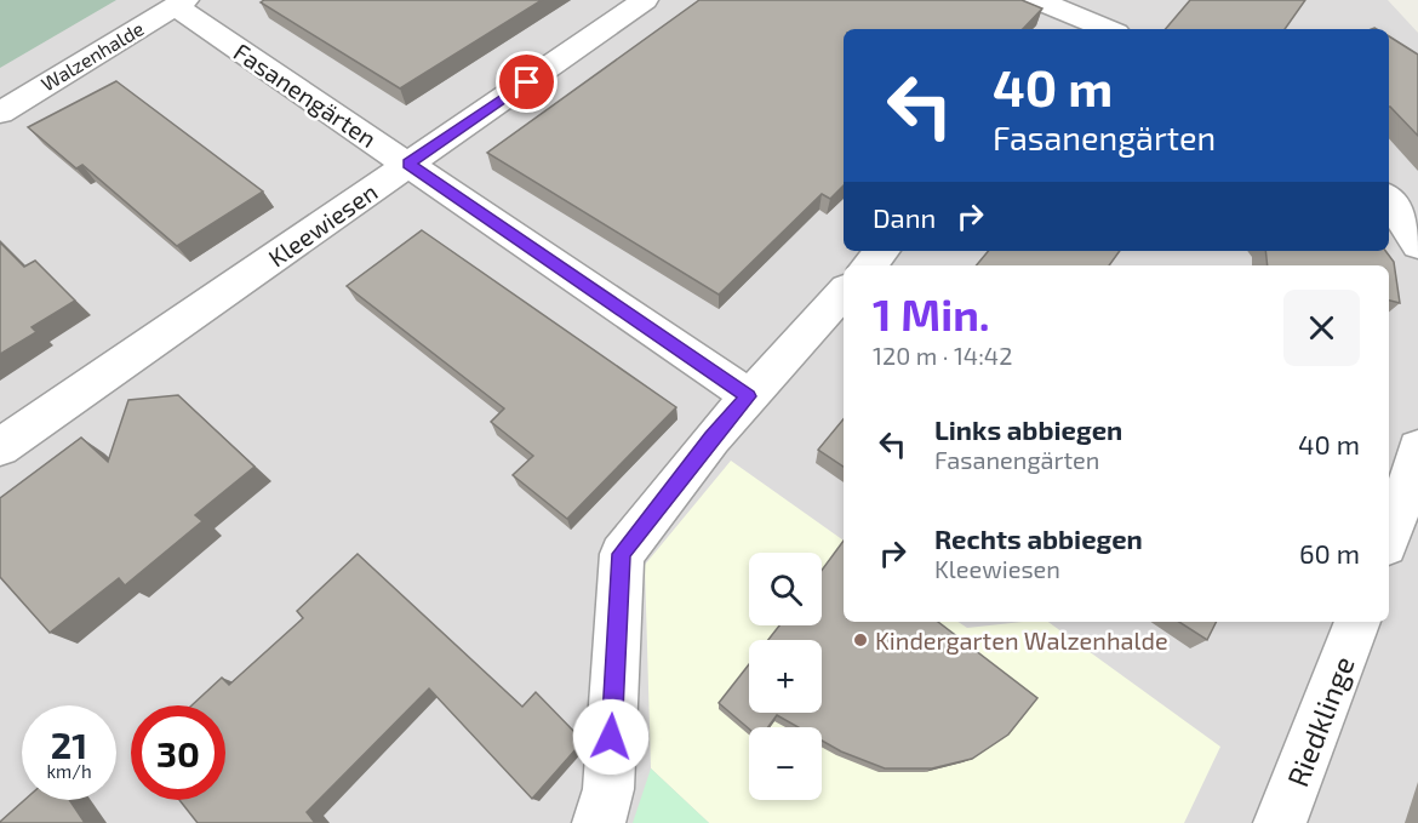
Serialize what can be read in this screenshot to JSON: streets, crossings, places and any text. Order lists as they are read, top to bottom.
{
  "streets": {
    "street": [
      "Walzenhalde",
      "Fasanengärten",
      "Kleewiesen",
      "Riedklinge"
    ]
  },
  "crossings": [
    ["Walzenhalde", "Fasanengärten"],
    ["Fasanengärten", "Kleewiesen"]
  ],
  "places": ["Kindergarten Walzenhalde"],
  "page": {
    "turn": ["40 m", "Fasanengärten"],
    "then": "Dann",
    "heading": ["1 Min.", "120 m · 14:42"],
    "list": [
      {
        "name": "Links abbiegen",
        "note": "Fasanengärten",
        "value": "40 m"
      },
      {
        "name": "Rechts abbiegen",
        "note": "Kleewiesen",
        "value": "60 m"
      }
    ],
    "map_buttons": ["+", "−"],
    "speed": "21 km/h",
    "limit": "30"
  }
}
